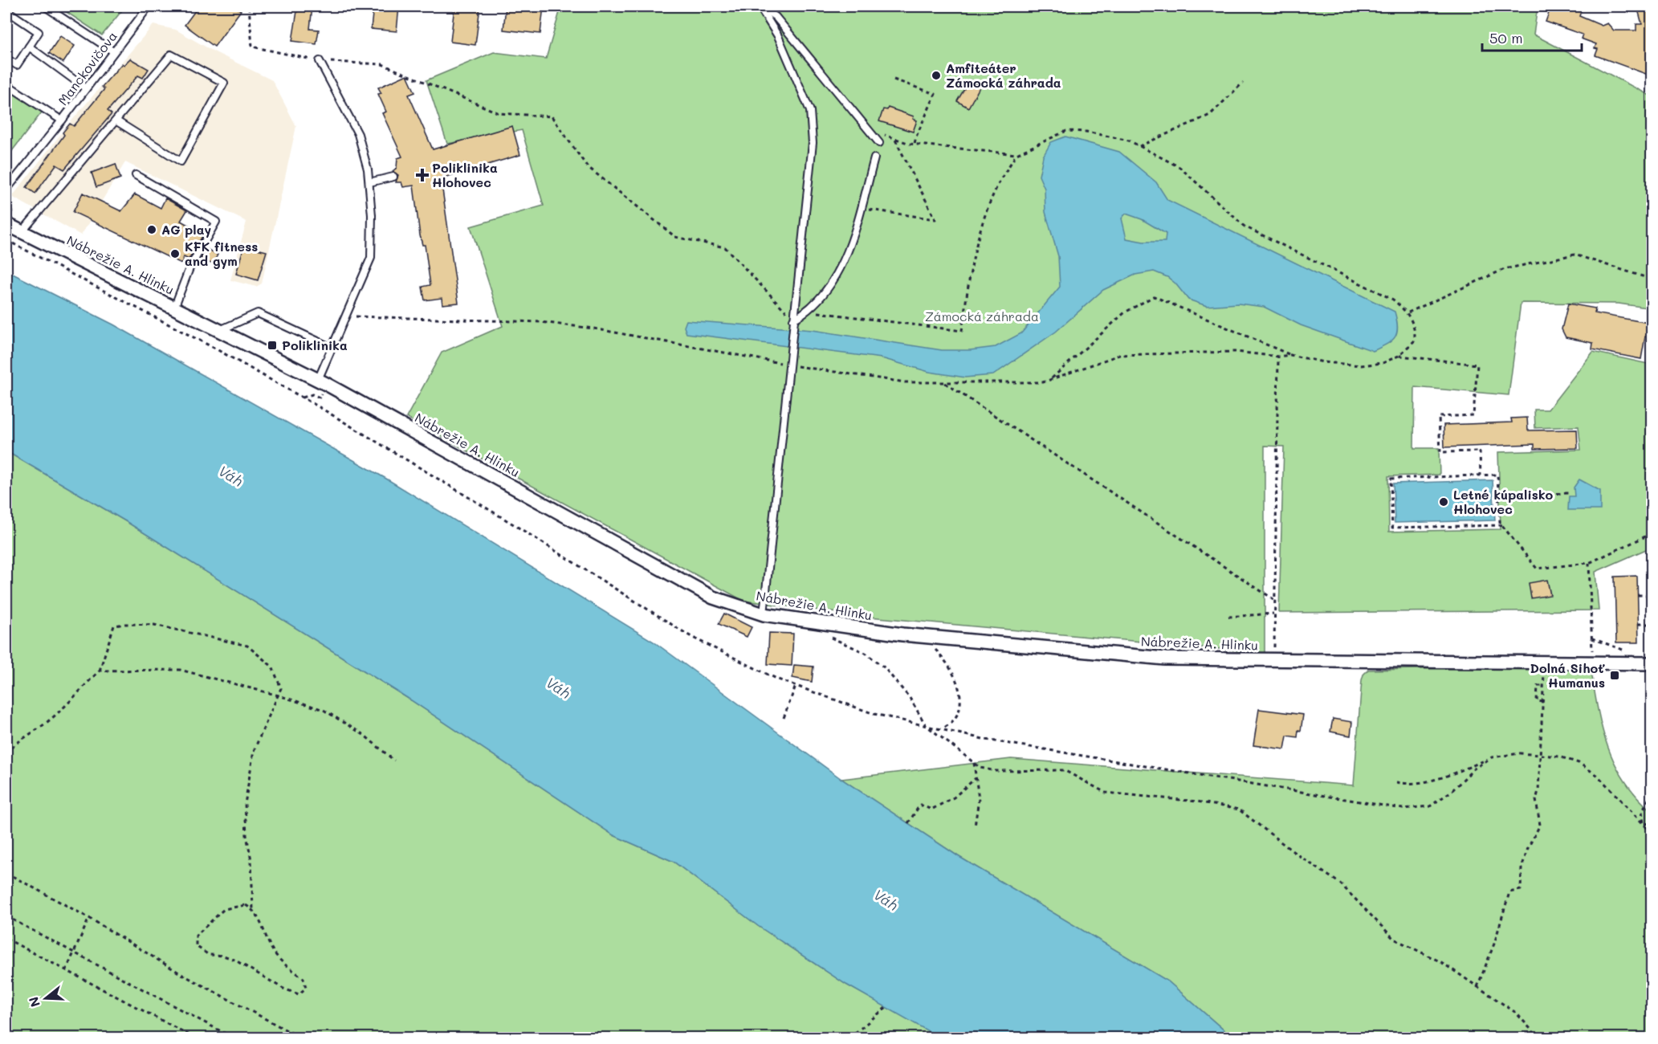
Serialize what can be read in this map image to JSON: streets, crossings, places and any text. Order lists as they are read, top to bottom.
{
  "streets": {
    "street": ["Nábrežie A. Hlinku"],
    "lane": ["Manckovičova"]
  },
  "water": ["Váh"],
  "parks": ["Zámocká záhrada"],
  "places": {
    "other": [
      "Amfiteáter Zámocká záhrada",
      "AG play",
      "KFK fitness and gym",
      "Letné kúpalisko Hlohovec"
    ],
    "health": ["Poliklinika Hlohovec"],
    "transit": ["Poliklinika", "Dolná Sihoť Humanus"]
  },
  "scale_bar": "50 m",
  "north": "left"
}
